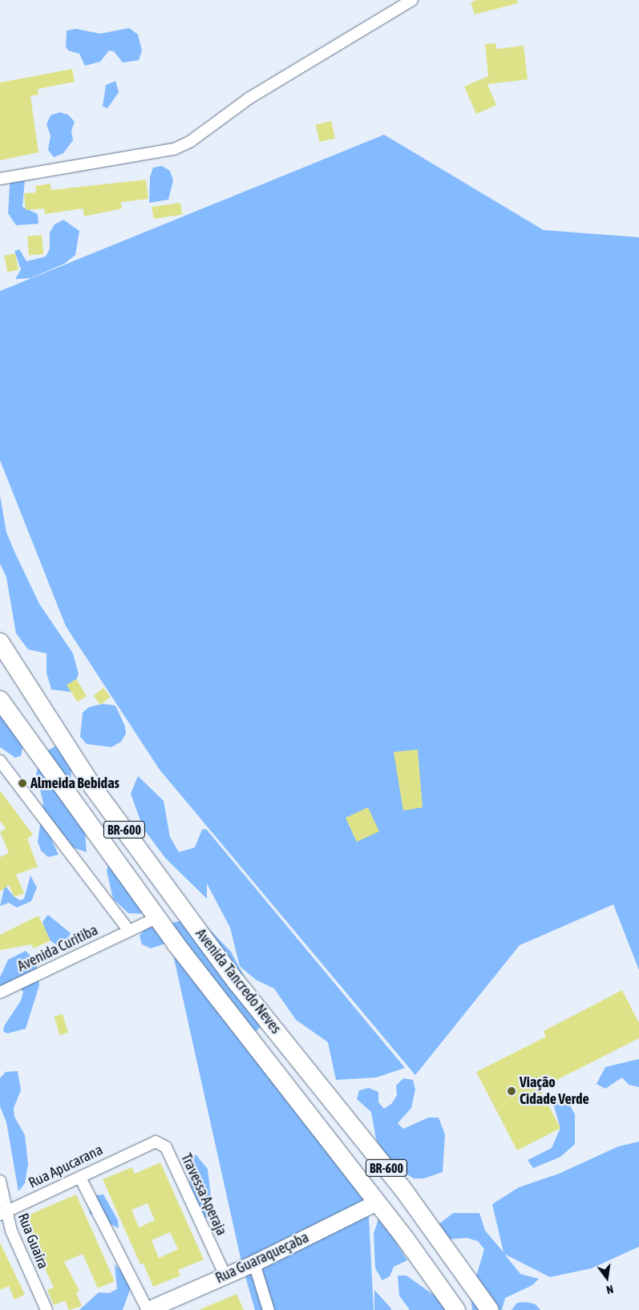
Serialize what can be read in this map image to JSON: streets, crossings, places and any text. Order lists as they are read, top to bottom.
{
  "streets": {
    "main road": ["BR-600", "Avenida Tancredo Neves", "Rua Guaraqueçaba"],
    "street": [
      "Avenida Curitiba",
      "Rua Apucarana",
      "Travessa Aperaja",
      "Rua Guaíra"
    ]
  },
  "crossings": [
    ["Avenida Curitiba", "Avenida Tancredo Neves"],
    ["Avenida Tancredo Neves", "Rua Guaraqueçaba"],
    ["Rua Apucarana", "Travessa Aperaja"],
    ["Rua Apucarana", "Rua Guaíra"],
    ["Travessa Aperaja", "Rua Guaraqueçaba"]
  ],
  "places": ["Almeida Bebidas", "Viação Cidade Verde"],
  "north": "bottom"
}
